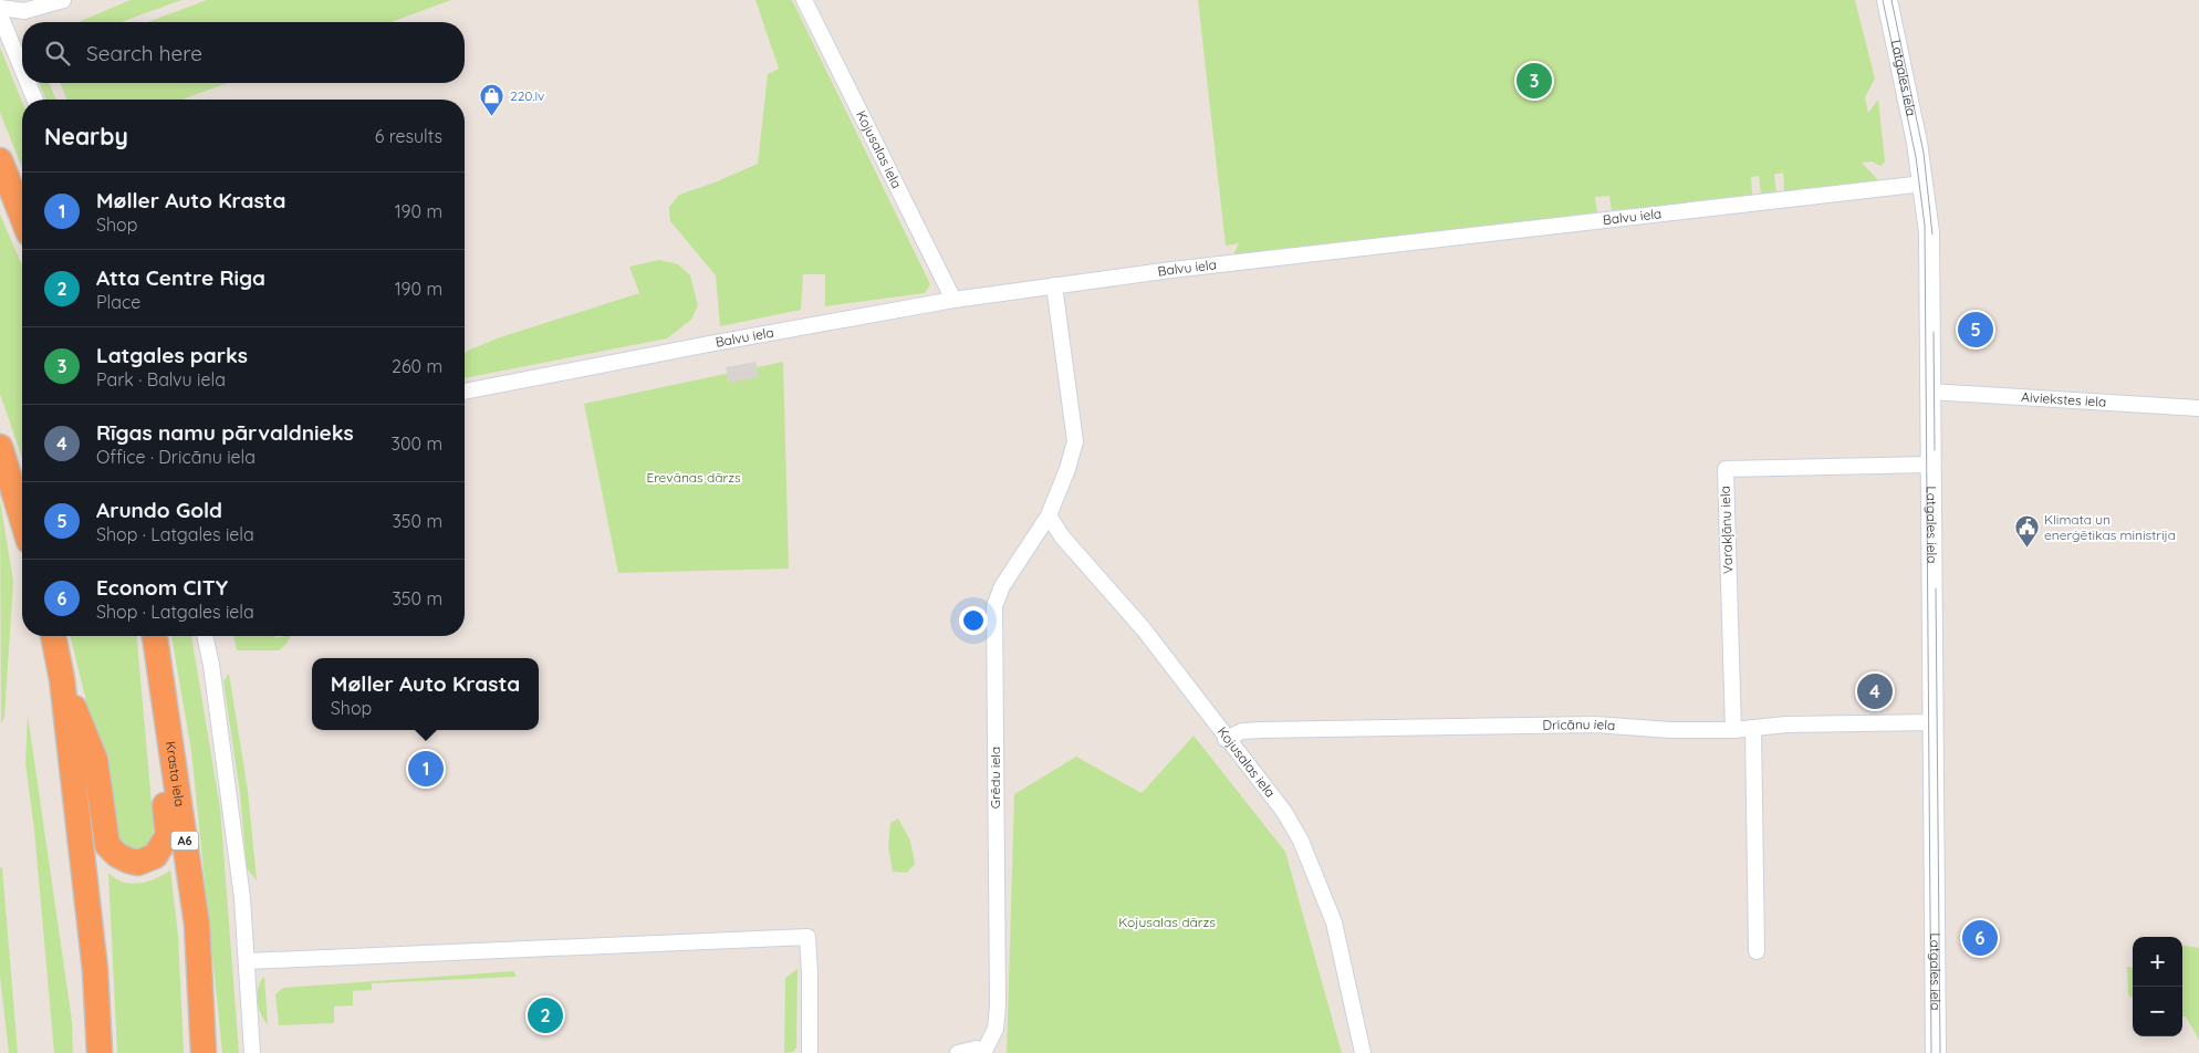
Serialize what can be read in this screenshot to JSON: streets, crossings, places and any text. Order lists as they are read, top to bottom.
{
  "streets": {
    "highway": ["Krasta iela", "A6"],
    "street": [
      "Latgales iela",
      "Kojusalas iela",
      "Balvu iela",
      "Aiviekstes iela",
      "Varakļānu iela",
      "Dricānu iela",
      "Grēdu iela"
    ]
  },
  "crossings": [
    ["Latgales iela", "Balvu iela"],
    ["Latgales iela", "Aiviekstes iela"],
    ["Latgales iela", "Varakļānu iela"],
    ["Latgales iela", "Dricānu iela"],
    ["Kojusalas iela", "Balvu iela"],
    ["Kojusalas iela", "Dricānu iela"],
    ["Kojusalas iela", "Grēdu iela"],
    ["Balvu iela", "Grēdu iela"],
    ["Varakļānu iela", "Dricānu iela"]
  ],
  "parks": ["Erevānas dārzs", "Kojusalas dārzs"],
  "places": {
    "shop": ["220.lv"],
    "public building": ["Klimata un enerģētikas ministrija"]
  },
  "page": {
    "search": "Search here",
    "pins": [
      "3",
      "5",
      "4",
      "1",
      "6",
      "2"
    ],
    "heading": ["Nearby", "6 results"],
    "list": [
      {
        "mark": "1",
        "name": "Møller Auto Krasta",
        "note": "Shop",
        "value": "190 m"
      },
      {
        "mark": "2",
        "name": "Atta Centre Riga",
        "note": "Place",
        "value": "190 m"
      },
      {
        "mark": "3",
        "name": "Latgales parks",
        "note": "Park · Balvu iela",
        "value": "260 m"
      },
      {
        "mark": "4",
        "name": "Rīgas namu pārvaldnieks",
        "note": "Office · Dricānu iela",
        "value": "300 m"
      },
      {
        "mark": "5",
        "name": "Arundo Gold",
        "note": "Shop · Latgales iela",
        "value": "350 m"
      },
      {
        "mark": "6",
        "name": "Econom CITY",
        "note": "Shop · Latgales iela",
        "value": "350 m"
      }
    ],
    "popup": ["Møller Auto Krasta", "Shop"],
    "map_buttons": ["+", "−"]
  }
}
